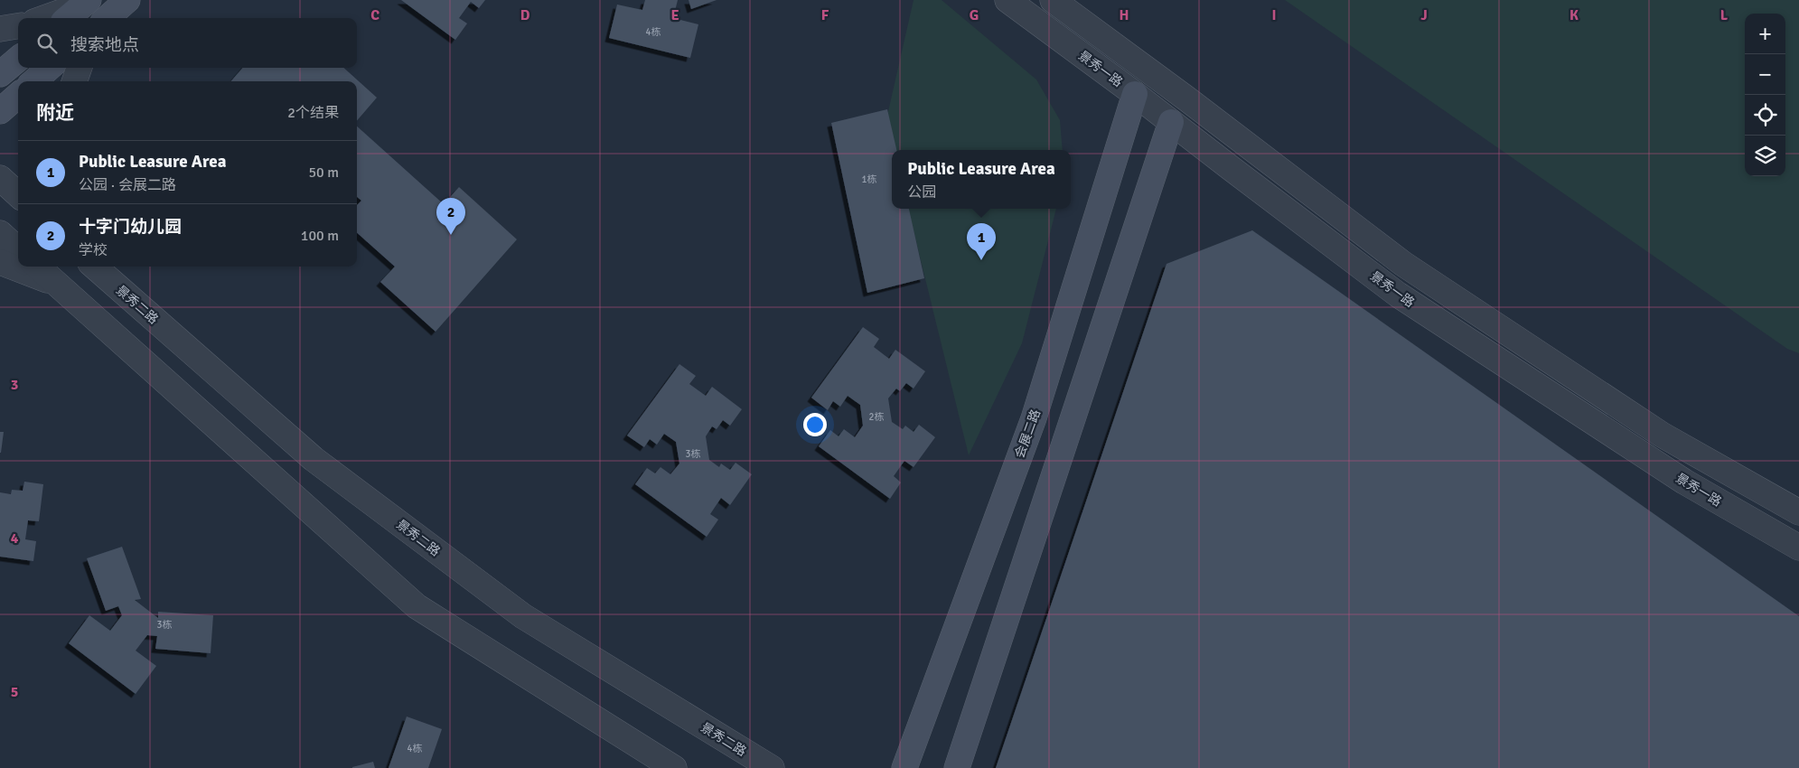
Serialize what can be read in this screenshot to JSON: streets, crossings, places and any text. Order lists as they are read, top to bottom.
{
  "streets": {
    "main road": ["会展二路"],
    "street": ["景秀一路", "景秀二路"]
  },
  "crossings": [
    ["景秀一路", "会展二路"]
  ],
  "house_numbers": [
    "4栋",
    "1栋",
    "2栋",
    "3栋",
    "3栋",
    "4栋"
  ],
  "page": {
    "map_buttons": ["+", "−"],
    "search": "搜索地点",
    "heading": ["附近", "2个结果"],
    "list": [
      {
        "mark": "1",
        "name": "Public Leasure Area",
        "note": "公园 · 会展二路",
        "value": "50 m"
      },
      {
        "mark": "2",
        "name": "十字门幼儿园",
        "note": "学校",
        "value": "100 m"
      }
    ],
    "popup": ["Public Leasure Area", "公园"],
    "pins": ["2", "1"]
  },
  "grid": {
    "columns": [
      "C",
      "D",
      "E",
      "F",
      "G",
      "H",
      "I",
      "J",
      "K",
      "L"
    ],
    "rows": ["3", "4", "5"]
  }
}
